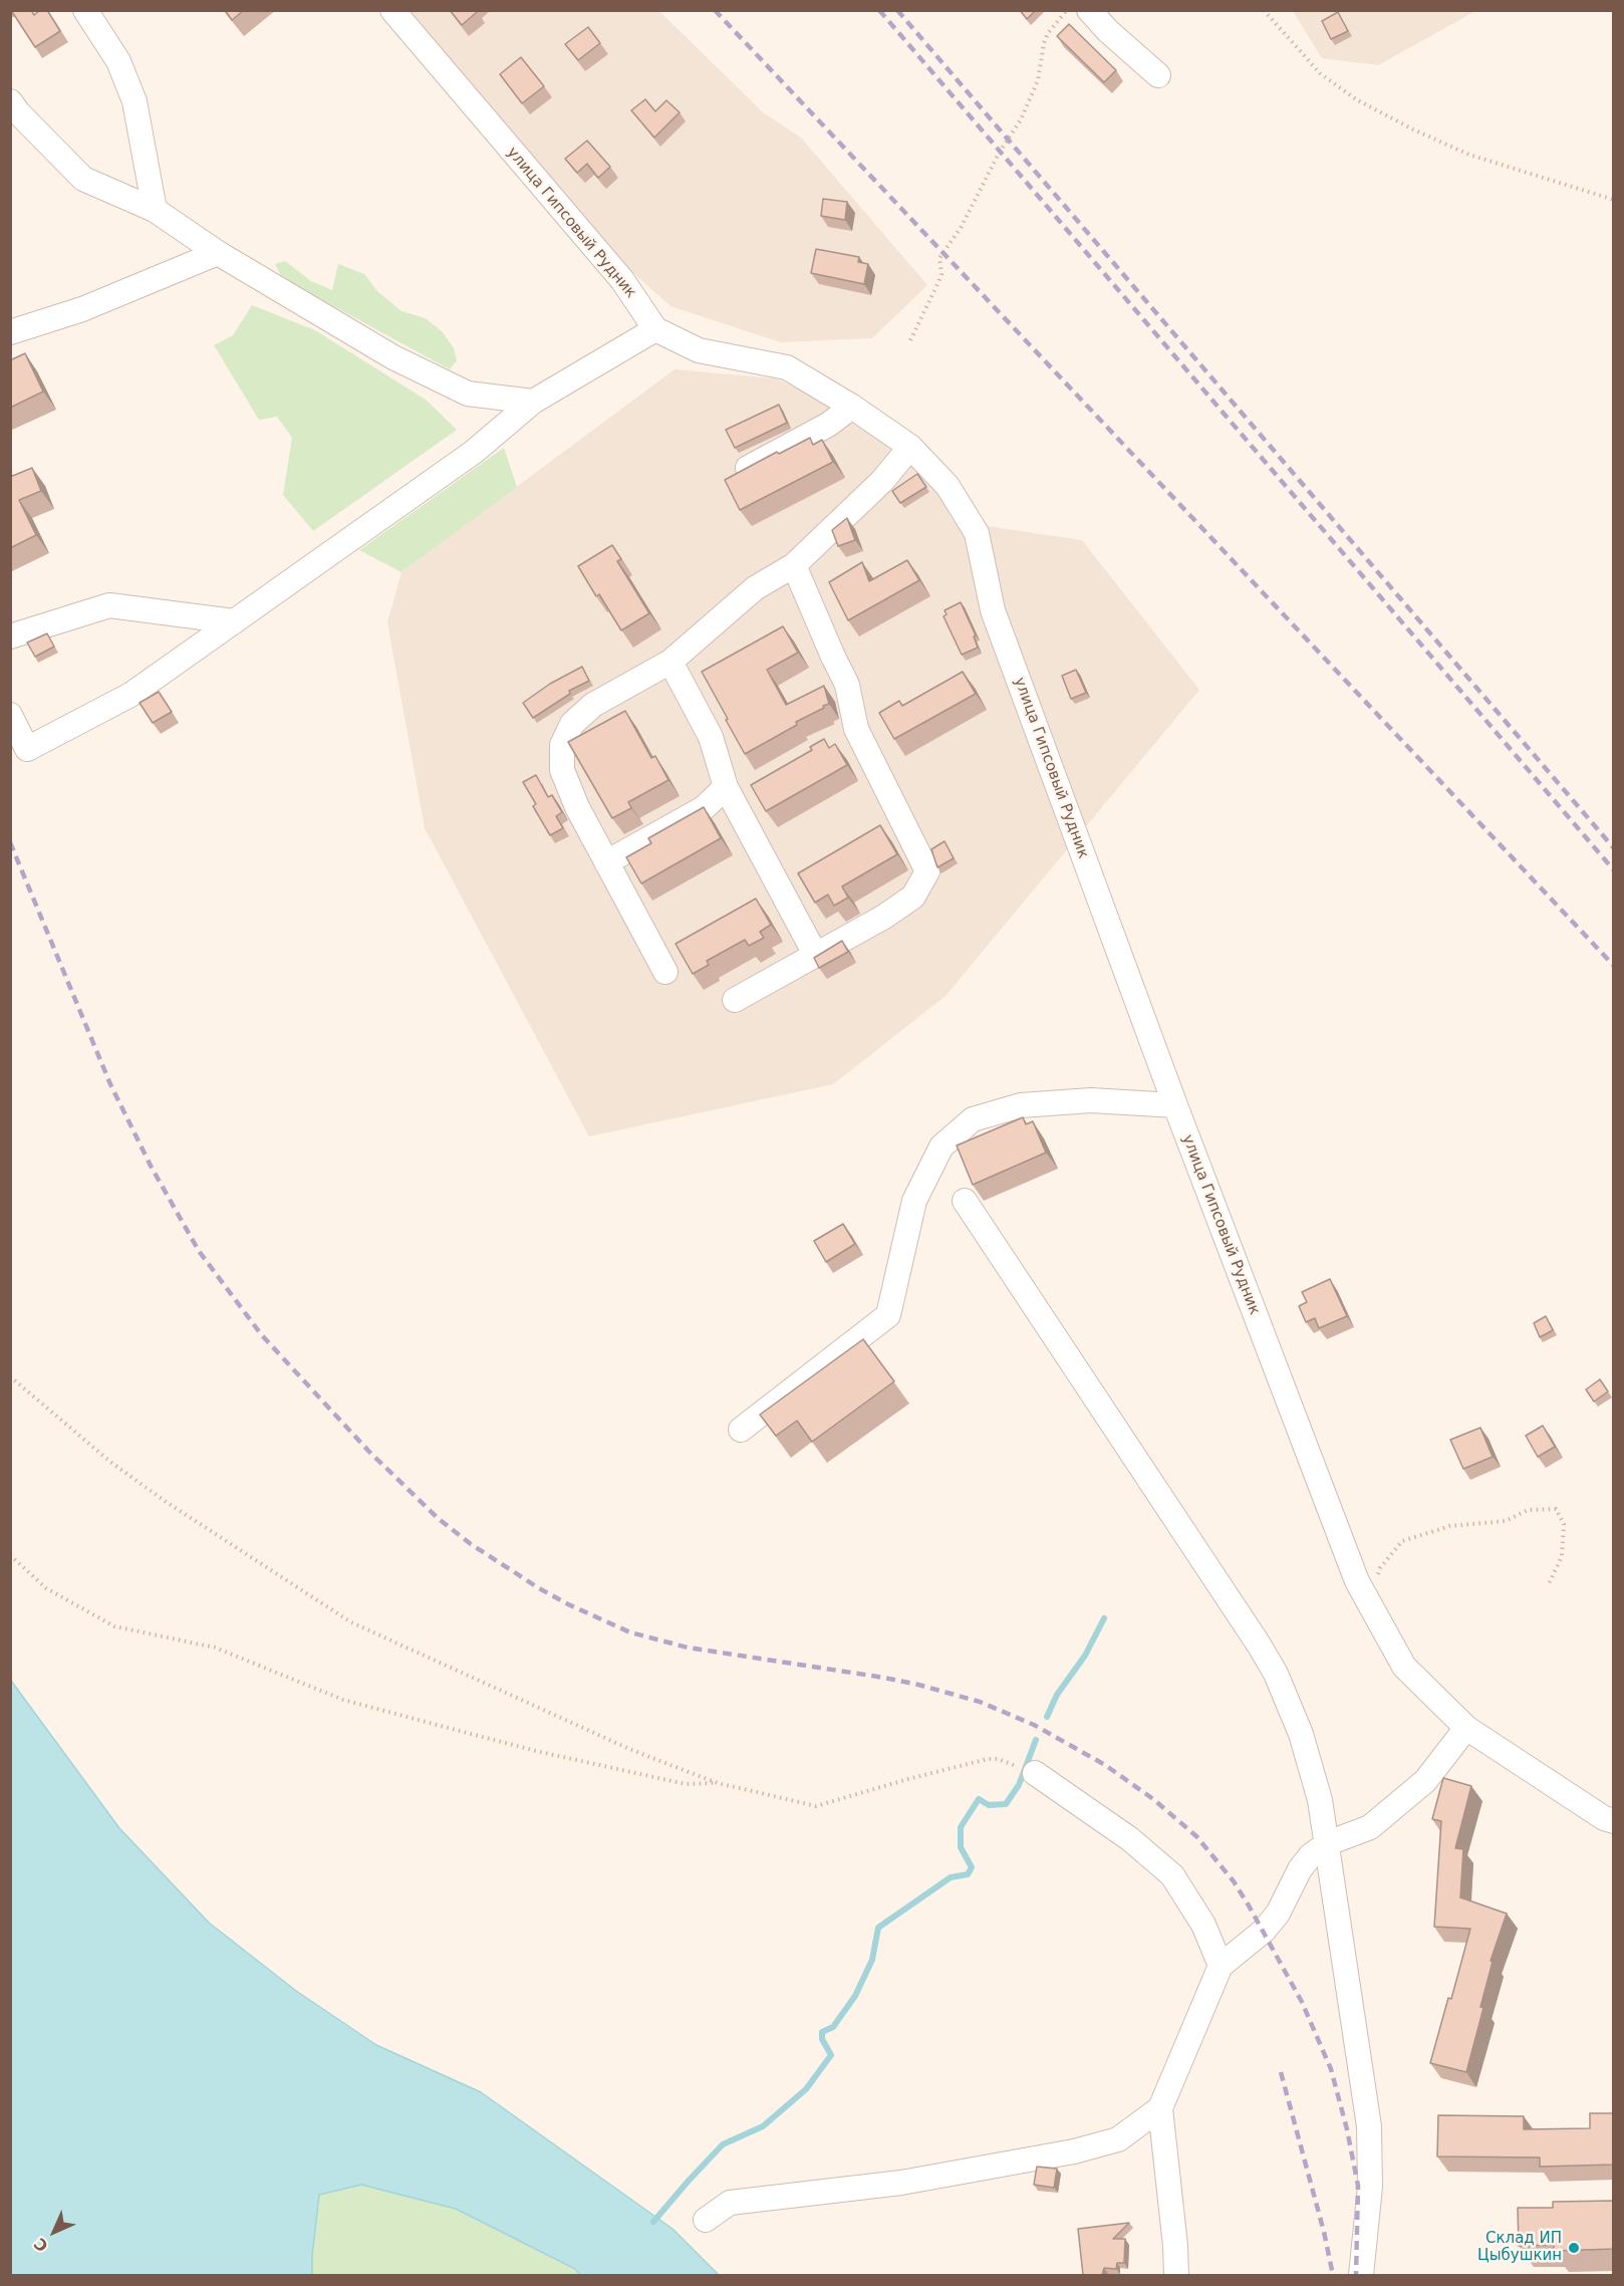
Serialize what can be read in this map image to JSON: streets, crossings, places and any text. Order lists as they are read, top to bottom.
{
  "streets": {
    "street": ["улица Гипсовый Рудник"]
  },
  "places": ["Склад ИП Цыбушкин"],
  "north": "bottom left"
}
